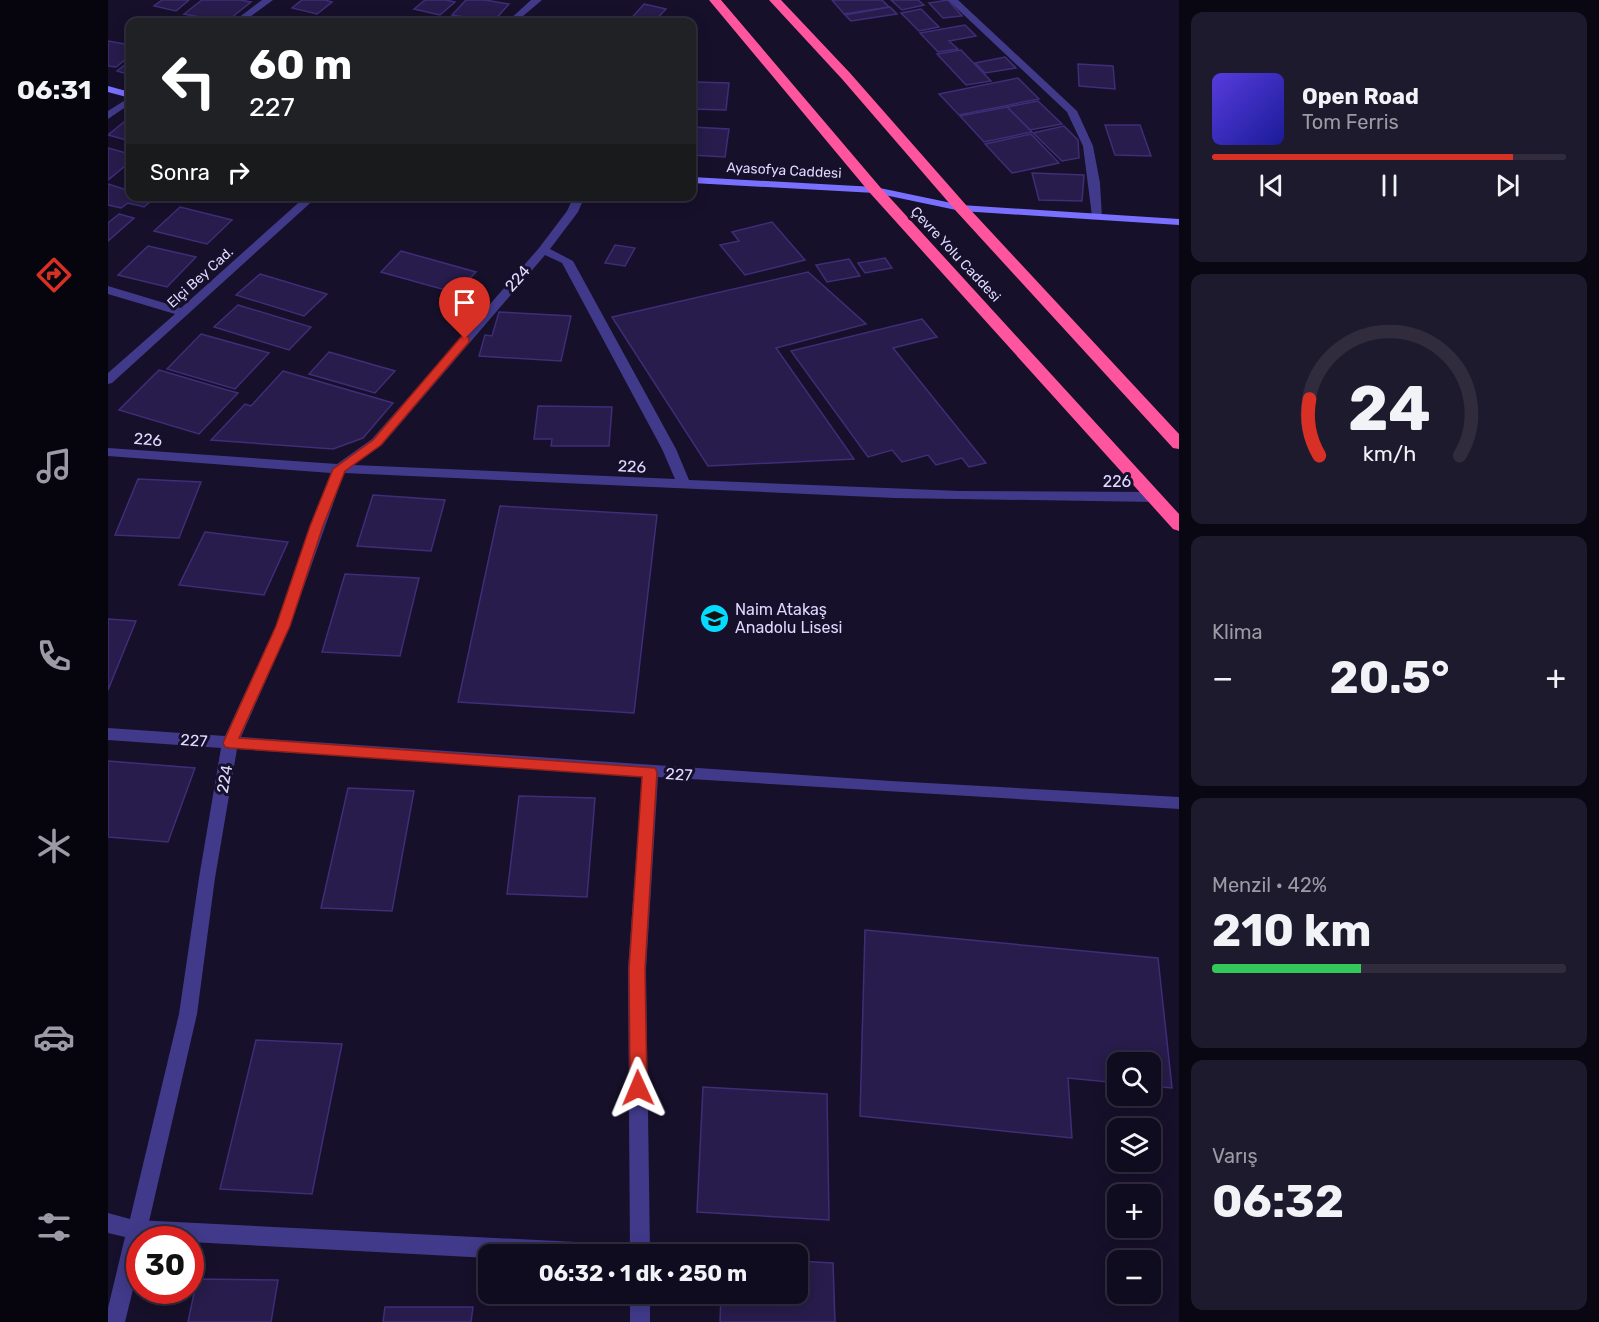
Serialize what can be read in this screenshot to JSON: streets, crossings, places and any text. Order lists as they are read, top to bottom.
{
  "streets": {
    "highway": ["Çevre Yolu Caddesi"],
    "street": [
      "Ayasofya Caddesi",
      "Elçi Bey Cad.",
      "224",
      "226",
      "227"
    ]
  },
  "crossings": [
    ["Ayasofya Caddesi", "Çevre Yolu Caddesi"],
    ["Çevre Yolu Caddesi", "226"],
    ["224", "226"],
    ["224", "227"]
  ],
  "places": {
    "school or university": ["Naim Atakaş Anadolu Lisesi"]
  },
  "page": {
    "tabs": "06:31",
    "turn": ["60 m", "227"],
    "song": ["Open Road", "Tom Ferris"],
    "then": "Sonra",
    "tile": [
      "Klima",
      ["Menzil · 42%", "210 km"],
      ["Varış", "06:32"]
    ],
    "heat": ["−", "20.5°", "+"],
    "map_buttons": ["+", "−"],
    "limit": "30",
    "trip": "06:32 · 1 dk · 250 m",
    "gauge": ["24", "km/h"]
  }
}
